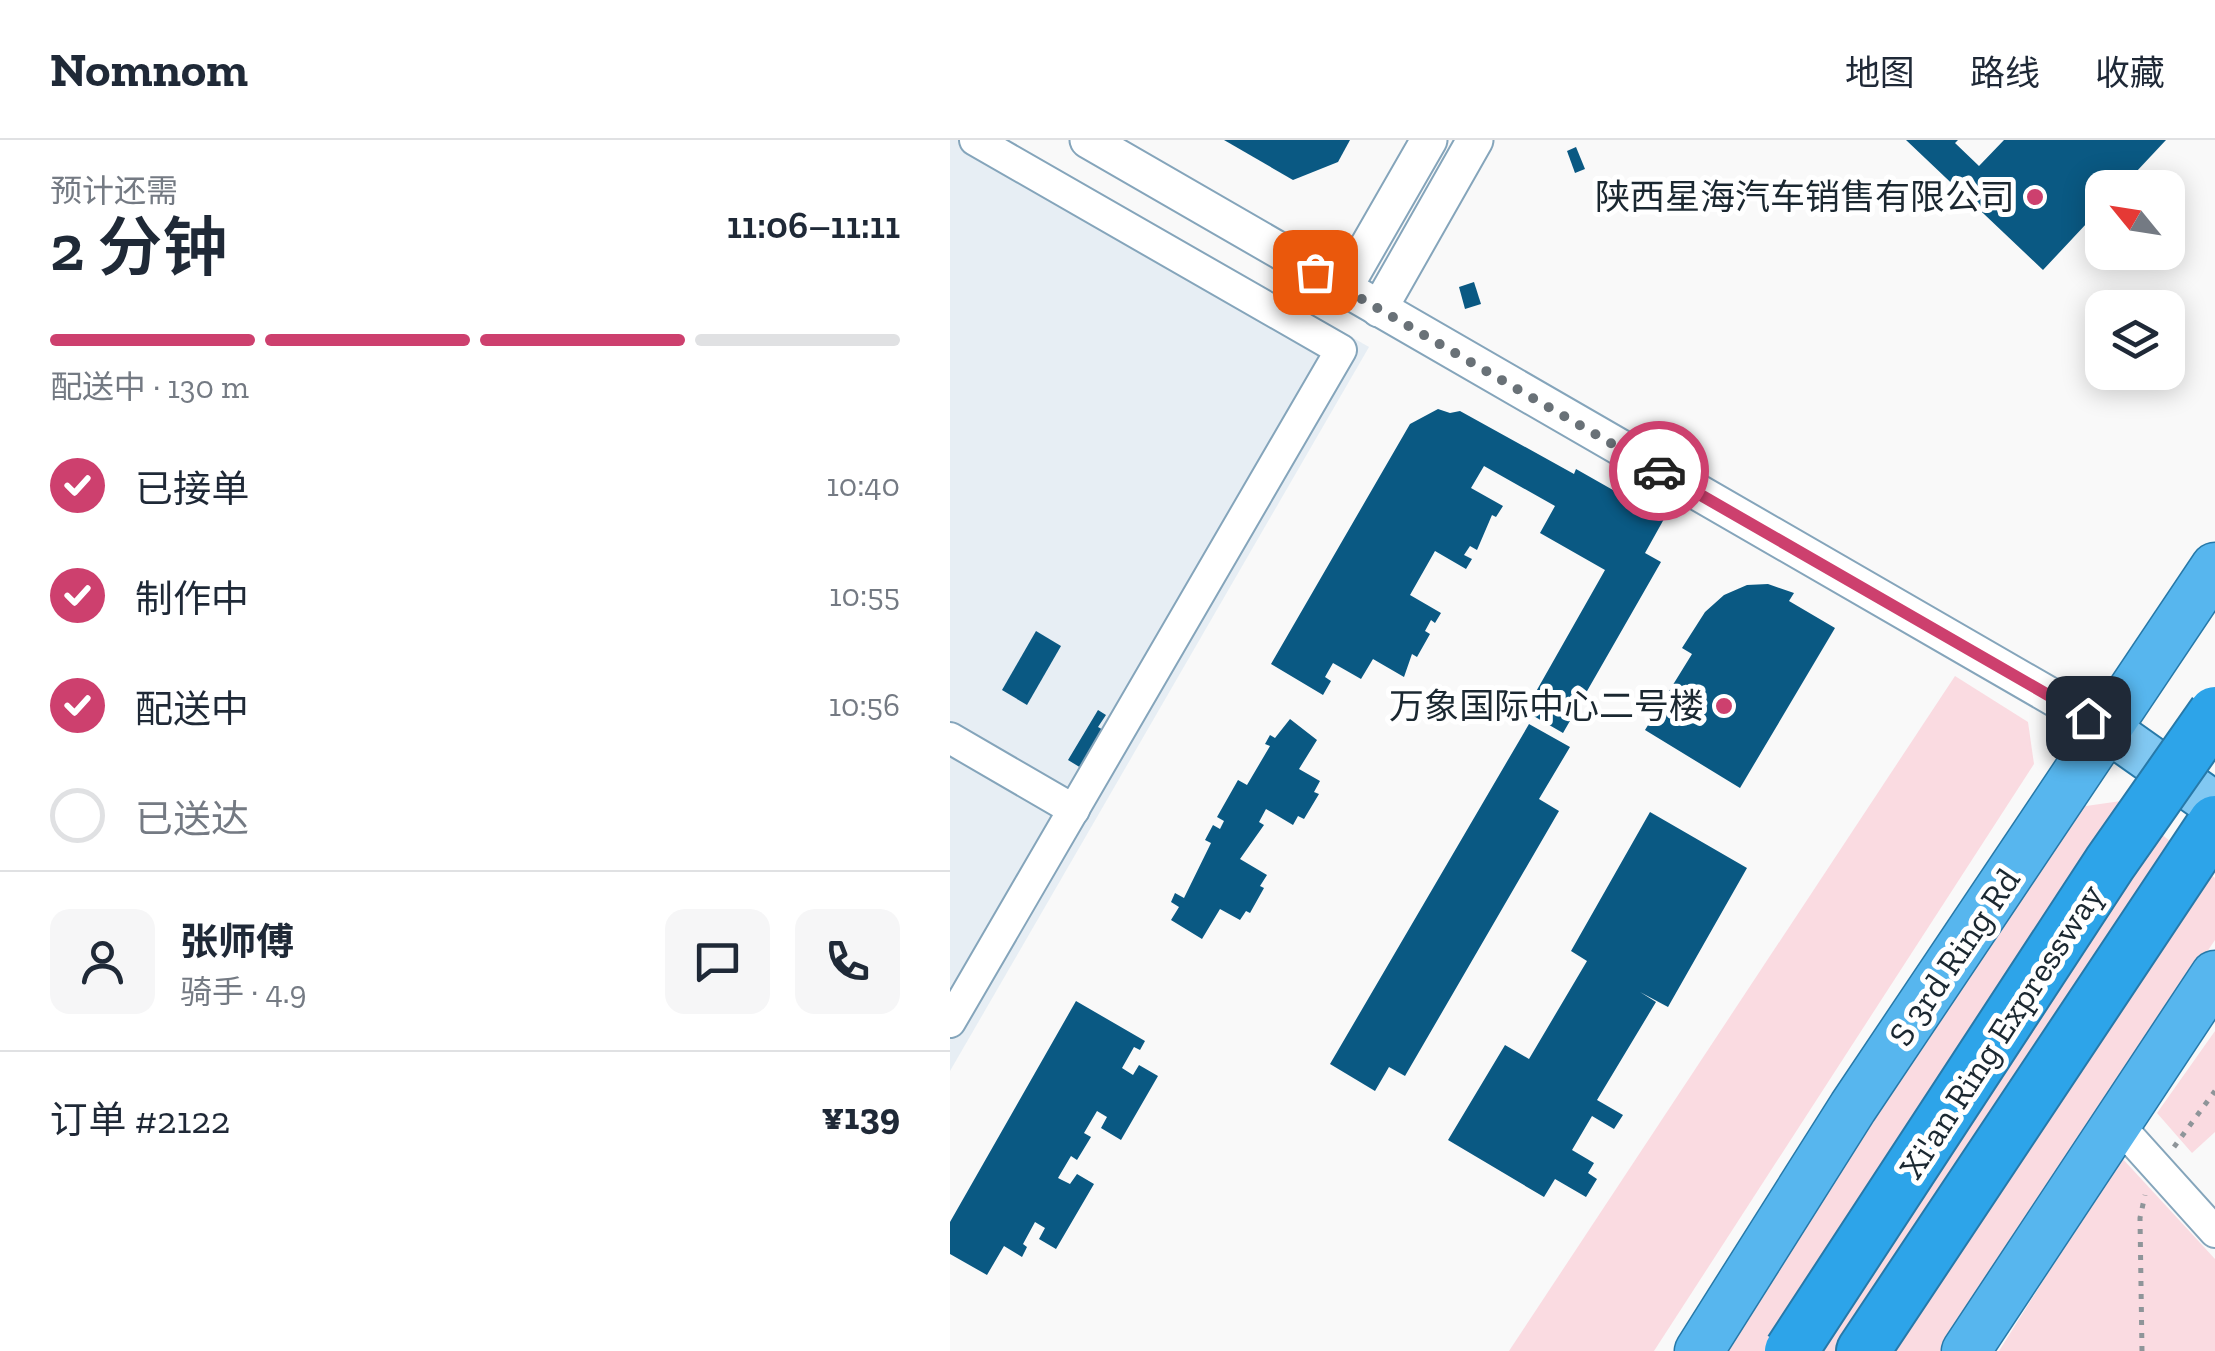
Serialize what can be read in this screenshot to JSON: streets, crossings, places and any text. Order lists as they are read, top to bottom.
{
  "streets": {
    "highway": ["S 3rd Ring Rd", "Xi'an Ring Expressway"]
  },
  "places": ["陕西星海汽车销售有限公司", "万象国际中心二号楼"],
  "north": "top left",
  "page": {
    "header": "Nomnom",
    "nav": ["地图", "路线", "收藏"],
    "heading": ["2 分钟", "预计还需", "11:06–11:11"],
    "panel": [
      "张师傅",
      "骑手 · 4.9",
      "订单 #2122",
      "¥139"
    ],
    "bar": "配送中 · 130 m",
    "list": [
      ["已接单", "10:40"],
      ["制作中", "10:55"],
      ["配送中", "10:56"],
      "已送达"
    ]
  }
}
